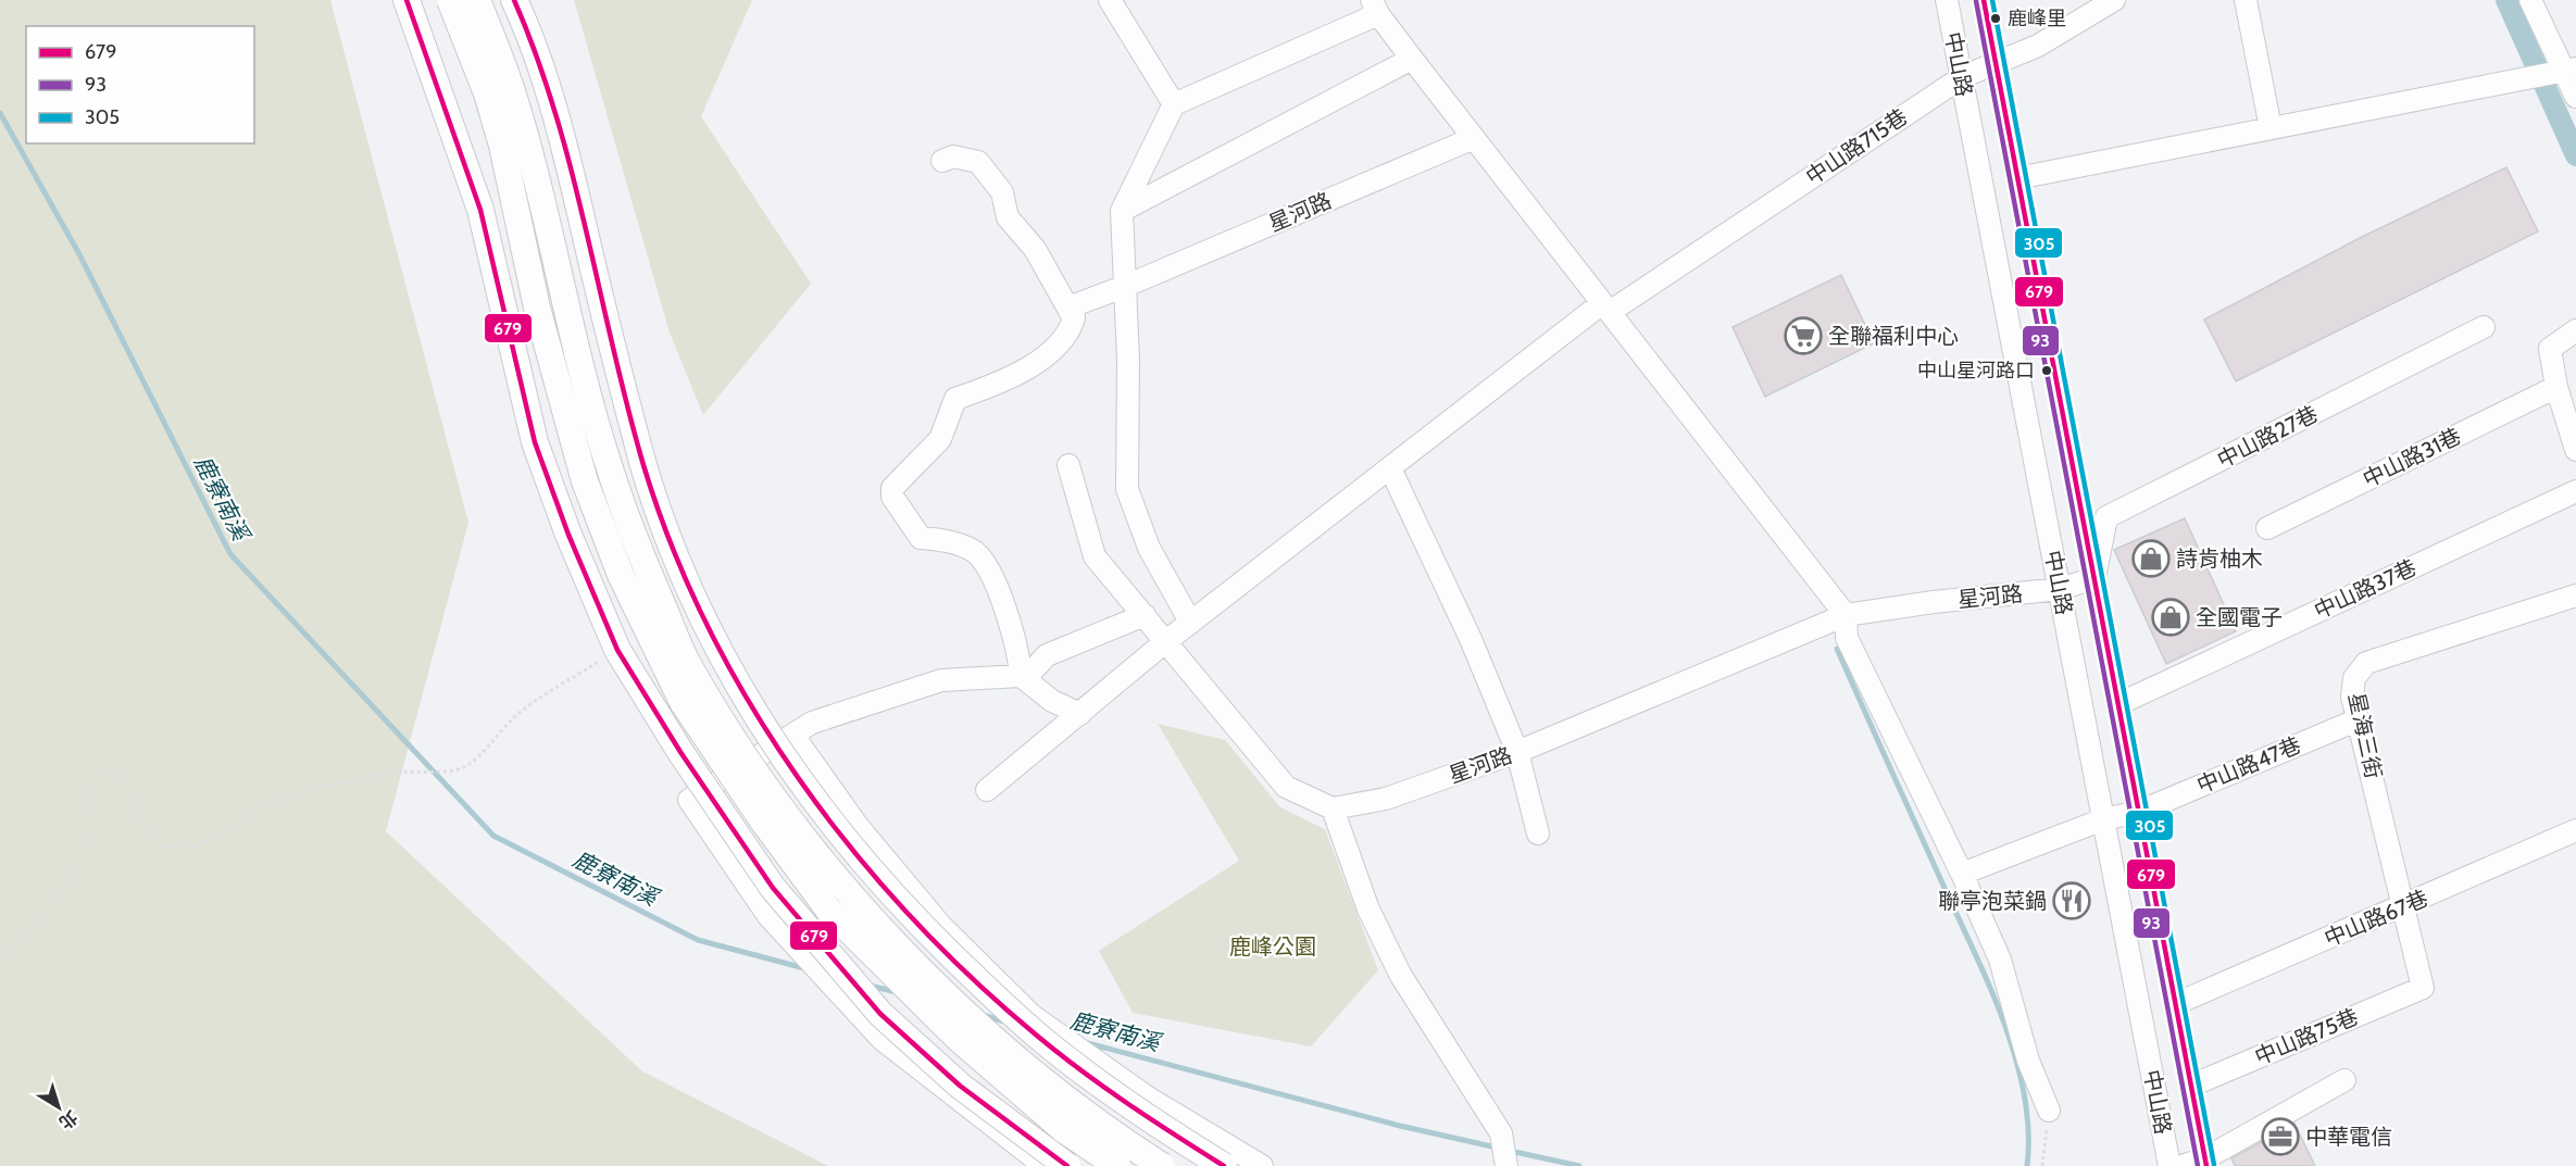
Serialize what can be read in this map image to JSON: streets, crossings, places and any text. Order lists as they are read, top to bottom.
{
  "streets": {
    "street": [
      "中山路",
      "中山路715巷",
      "星河路",
      "中山路27巷",
      "中山路31巷",
      "中山路37巷",
      "星海三街",
      "中山路47巷",
      "中山路67巷",
      "中山路75巷"
    ]
  },
  "crossings": [
    ["中山路", "中山路715巷"],
    ["中山路", "星河路"],
    ["中山路", "中山路27巷"],
    ["中山路", "中山路37巷"],
    ["中山路", "中山路47巷"],
    ["中山路", "中山路67巷"],
    ["中山路", "中山路75巷"],
    ["星河路", "中山路27巷"],
    ["星海三街", "中山路47巷"],
    ["星海三街", "中山路67巷"],
    ["星海三街", "中山路75巷"]
  ],
  "water": ["鹿寮南溪"],
  "parks": ["鹿峰公園"],
  "places": {
    "other": ["鹿峰里", "中山星河路口"],
    "supermarket": ["全聯福利中心"],
    "shop": ["詩肯柚木", "全國電子"],
    "restaurant": ["聯亭泡菜鍋"],
    "office": ["中華電信"]
  },
  "lines": ["transit line 679", "transit line 305", "transit line 93"],
  "legend": ["679", "93", "305"],
  "north": "bottom right"
}
